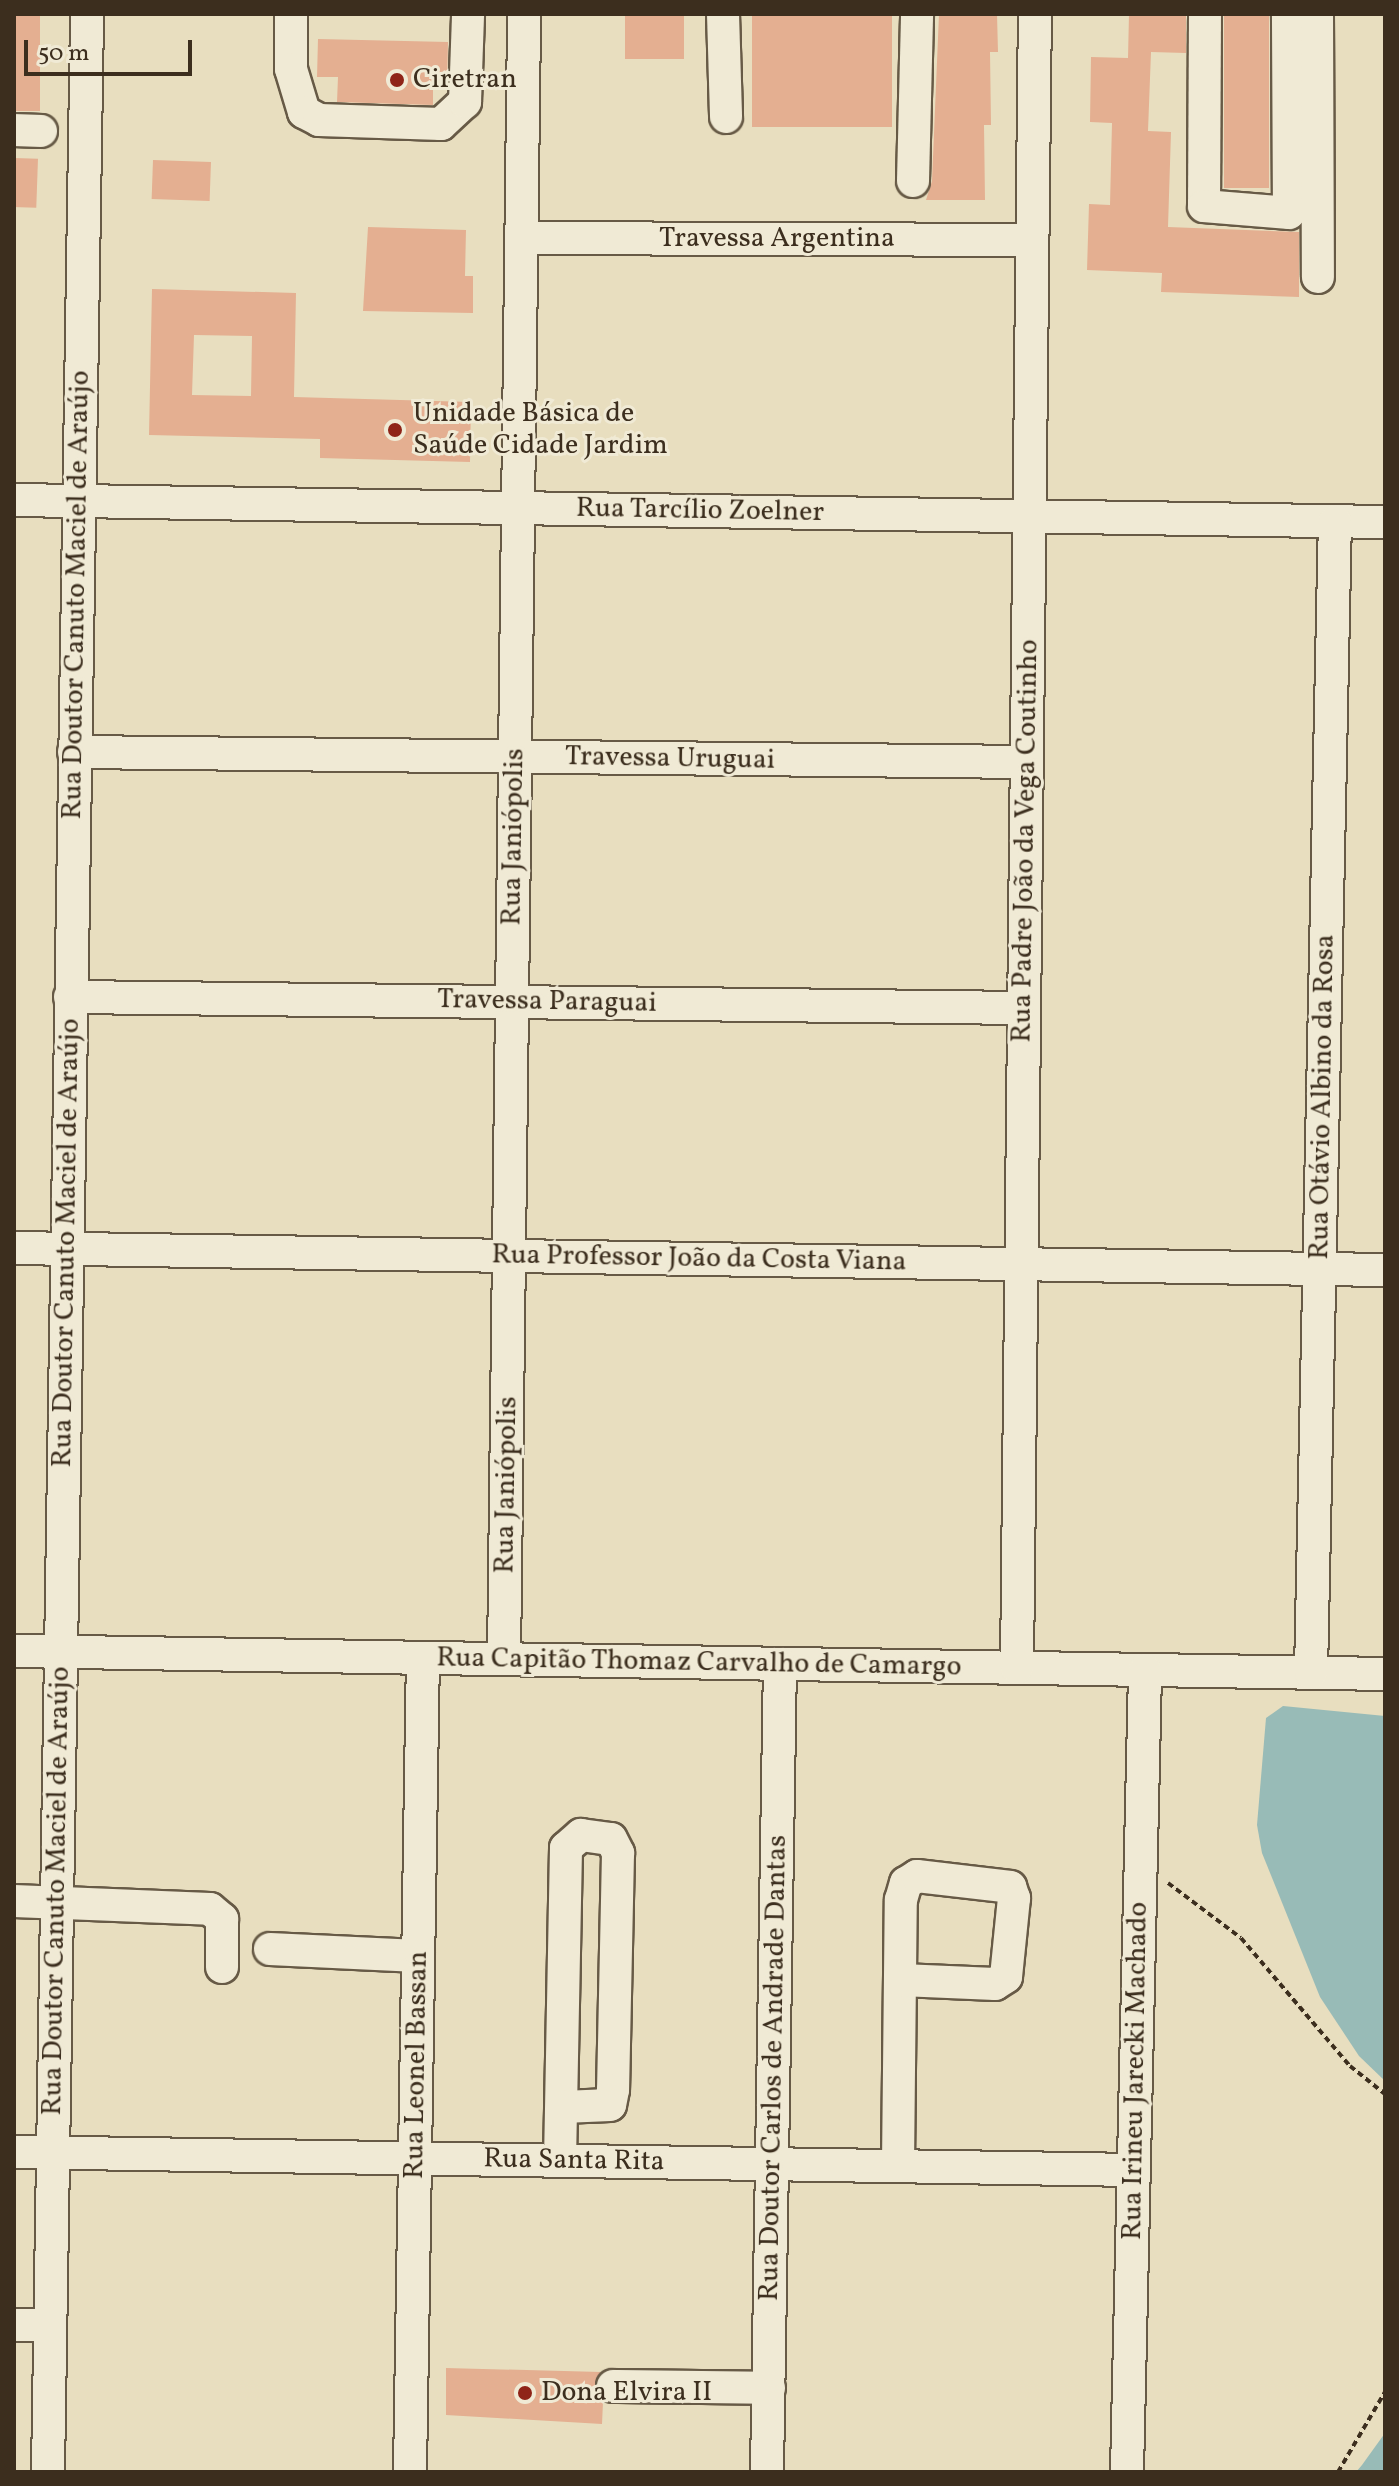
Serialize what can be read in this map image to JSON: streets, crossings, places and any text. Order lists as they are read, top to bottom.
{
  "streets": {
    "street": [
      "Travessa Argentina",
      "Rua Tarcílio Zoelner",
      "Rua Doutor Canuto Maciel de Araújo",
      "Travessa Uruguai",
      "Rua Janiópolis",
      "Rua Padre João da Vega Coutinho",
      "Travessa Paraguai",
      "Rua Otávio Albino da Rosa",
      "Rua Professor João da Costa Viana",
      "Rua Capitão Thomaz Carvalho de Camargo",
      "Rua Leonel Bassan",
      "Rua Doutor Carlos de Andrade Dantas",
      "Rua Irineu Jarecki Machado",
      "Rua Santa Rita"
    ]
  },
  "crossings": [
    ["Travessa Argentina", "Rua Janiópolis"],
    ["Travessa Argentina", "Rua Padre João da Vega Coutinho"],
    ["Rua Tarcílio Zoelner", "Rua Doutor Canuto Maciel de Araújo"],
    ["Rua Tarcílio Zoelner", "Rua Janiópolis"],
    ["Rua Tarcílio Zoelner", "Rua Padre João da Vega Coutinho"],
    ["Rua Tarcílio Zoelner", "Rua Otávio Albino da Rosa"],
    ["Rua Doutor Canuto Maciel de Araújo", "Travessa Uruguai"],
    ["Rua Doutor Canuto Maciel de Araújo", "Travessa Paraguai"],
    ["Rua Doutor Canuto Maciel de Araújo", "Rua Professor João da Costa Viana"],
    ["Rua Doutor Canuto Maciel de Araújo", "Rua Capitão Thomaz Carvalho de Camargo"],
    ["Rua Doutor Canuto Maciel de Araújo", "Rua Santa Rita"],
    ["Travessa Uruguai", "Rua Janiópolis"],
    ["Travessa Uruguai", "Rua Padre João da Vega Coutinho"],
    ["Rua Janiópolis", "Travessa Paraguai"],
    ["Rua Janiópolis", "Rua Professor João da Costa Viana"],
    ["Rua Janiópolis", "Rua Capitão Thomaz Carvalho de Camargo"],
    ["Rua Padre João da Vega Coutinho", "Travessa Paraguai"],
    ["Rua Padre João da Vega Coutinho", "Rua Professor João da Costa Viana"],
    ["Rua Padre João da Vega Coutinho", "Rua Capitão Thomaz Carvalho de Camargo"],
    ["Rua Otávio Albino da Rosa", "Rua Professor João da Costa Viana"],
    ["Rua Otávio Albino da Rosa", "Rua Capitão Thomaz Carvalho de Camargo"],
    ["Rua Capitão Thomaz Carvalho de Camargo", "Rua Leonel Bassan"],
    ["Rua Capitão Thomaz Carvalho de Camargo", "Rua Doutor Carlos de Andrade Dantas"],
    ["Rua Capitão Thomaz Carvalho de Camargo", "Rua Irineu Jarecki Machado"],
    ["Rua Leonel Bassan", "Rua Santa Rita"],
    ["Rua Doutor Carlos de Andrade Dantas", "Rua Santa Rita"],
    ["Rua Irineu Jarecki Machado", "Rua Santa Rita"]
  ],
  "places": ["Ciretran", "Unidade Básica de Saúde Cidade Jardim", "Dona Elvira II"],
  "scale_bar": "50 m"
}
